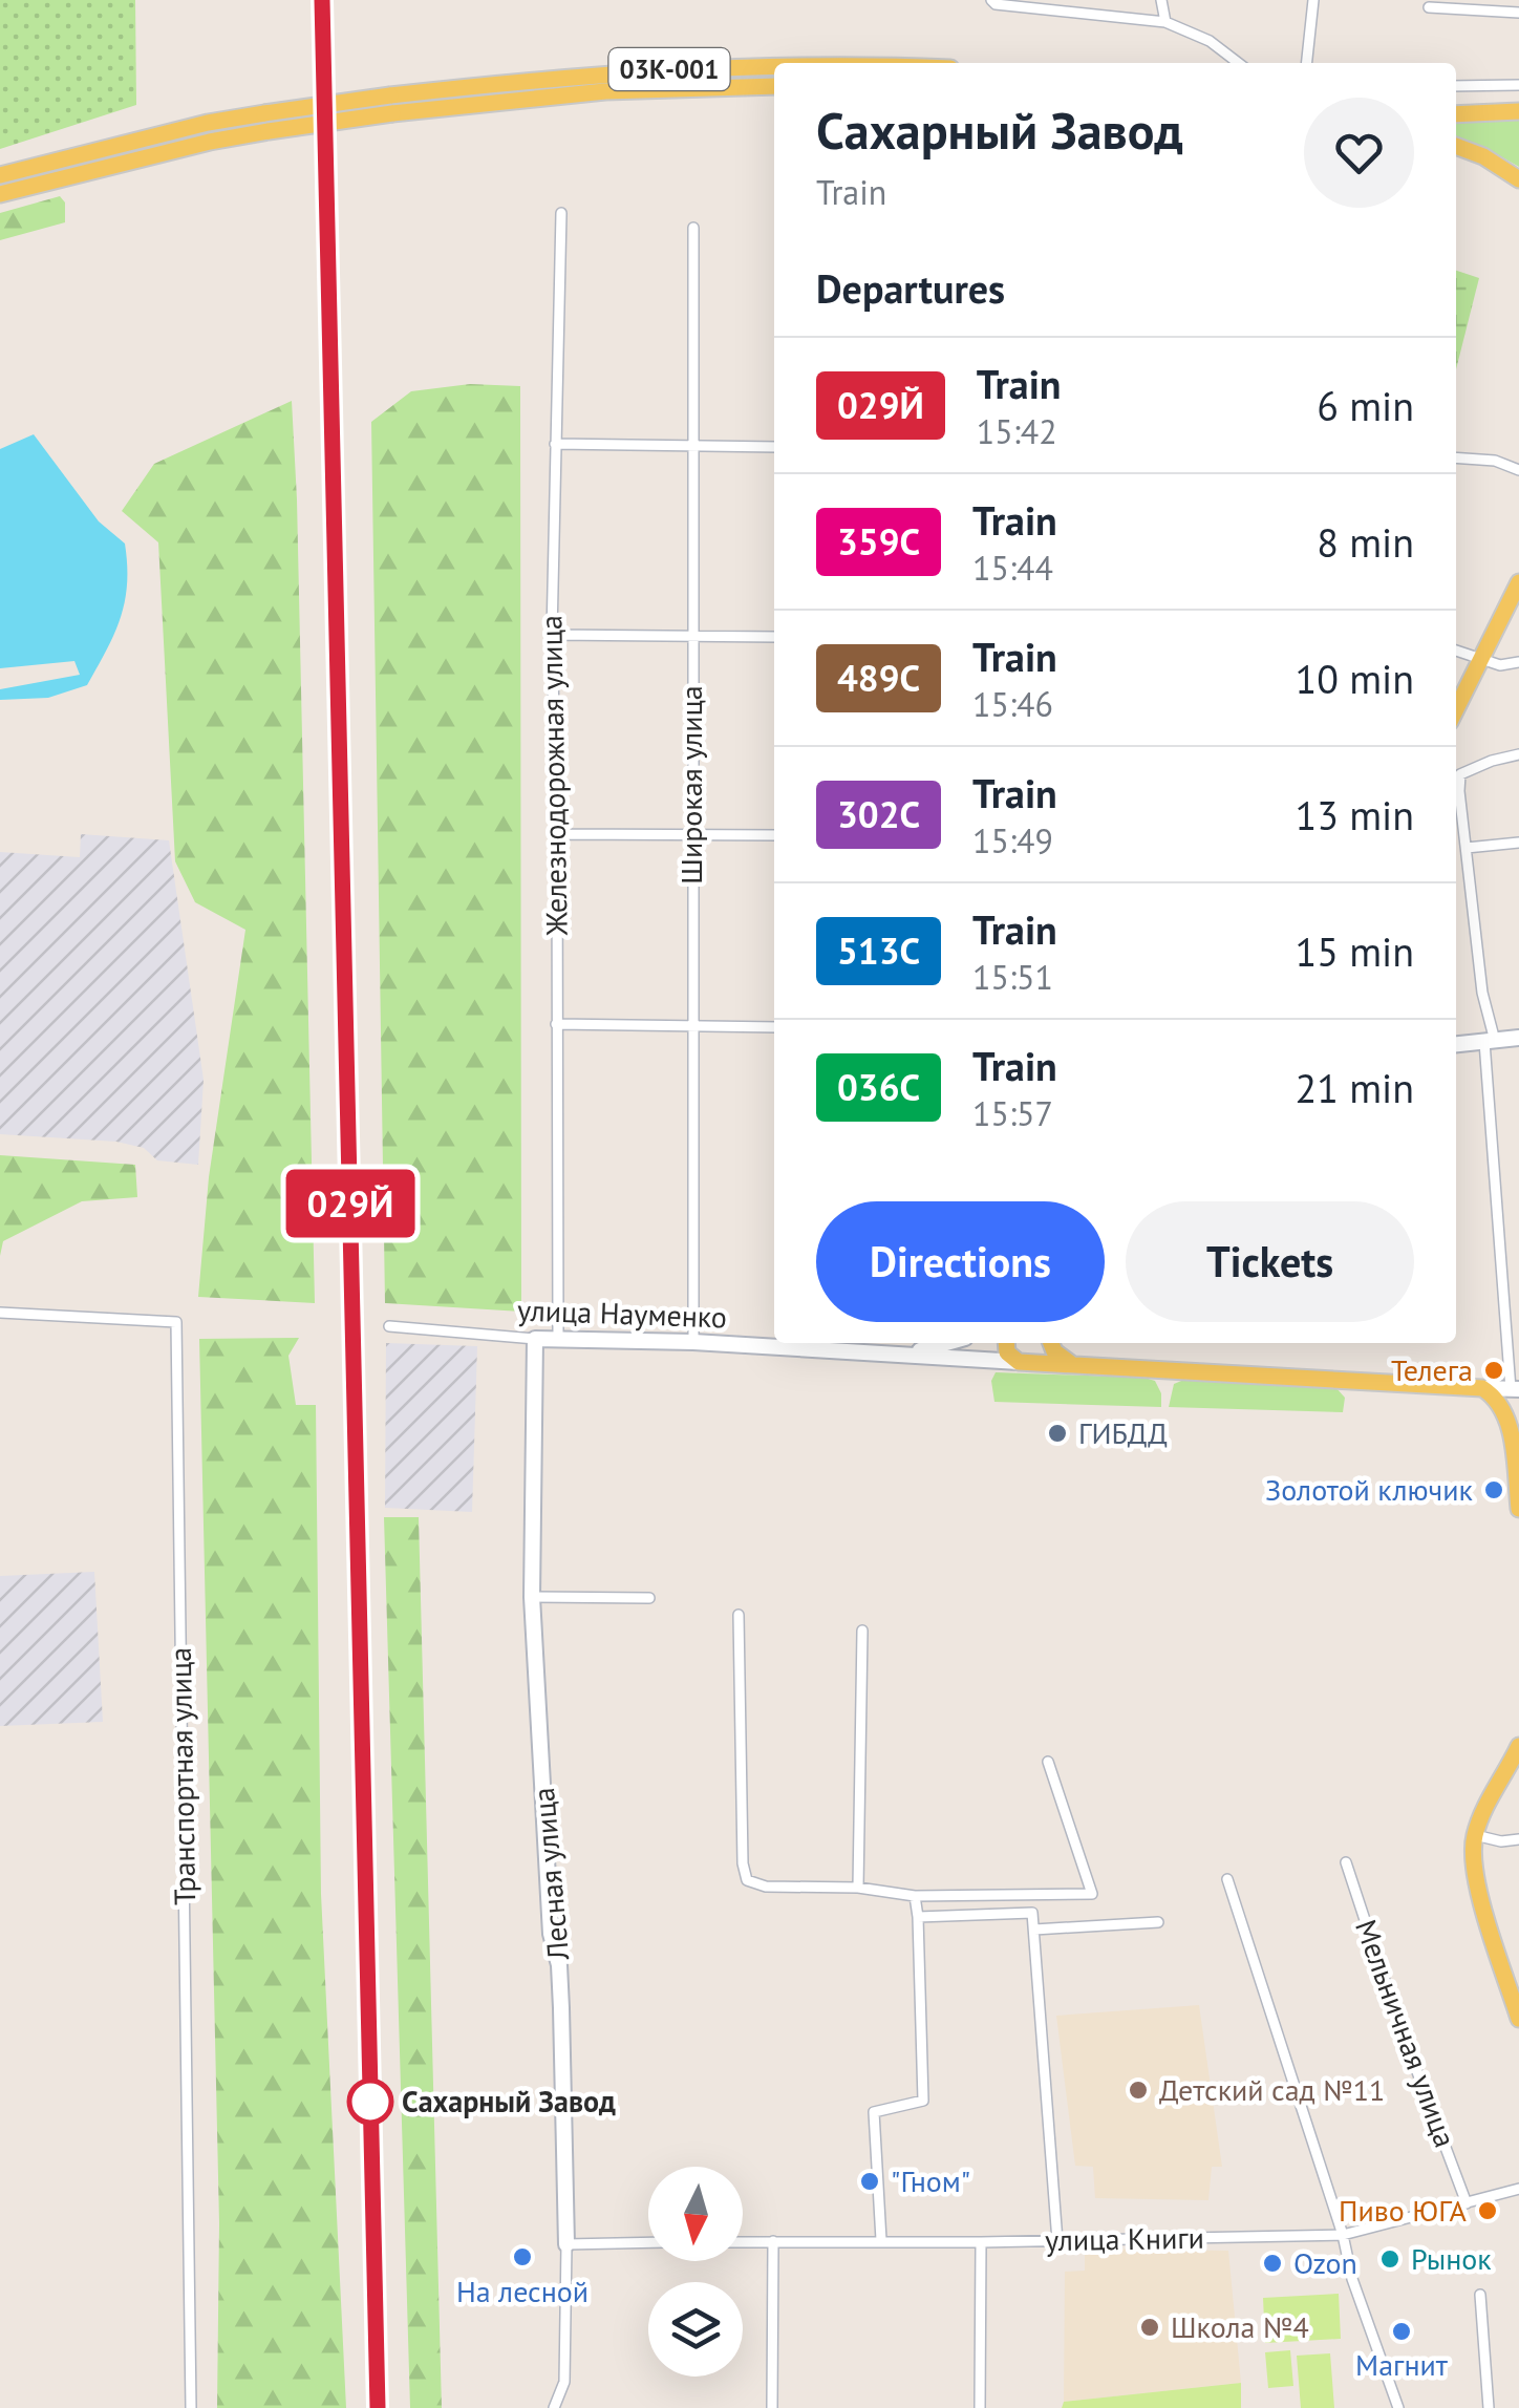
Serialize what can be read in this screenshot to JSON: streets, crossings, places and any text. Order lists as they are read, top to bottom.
{
  "streets": {
    "main road": ["03К-001", "улица Науменко"],
    "street": [
      "Железнодорожная улица",
      "Широкая улица",
      "Транспортная улица",
      "Лесная улица",
      "Мельничная улица",
      "улица Книги"
    ]
  },
  "crossings": [
    ["Железнодорожная улица", "улица Науменко"],
    ["Широкая улица", "улица Науменко"],
    ["улица Науменко", "Лесная улица"],
    ["Мельничная улица", "улица Книги"]
  ],
  "places": [
    "Телега",
    "ГИБДД",
    "Золотой ключик",
    "Детский сад №11",
    "Сахарный Завод",
    "\"Гном\"",
    "Пиво ЮГА",
    "На лесной",
    "Рынок",
    "Ozon",
    "Школа №4",
    "Магнит"
  ],
  "north": "bottom",
  "page": {
    "on_map": "029Й",
    "heading": [
      ["Сахарный Завод", "Train"],
      "Departures"
    ],
    "list": [
      {
        "mark": "029Й",
        "name": "Train",
        "note": "15:42",
        "value": "6 min"
      },
      {
        "mark": "359С",
        "name": "Train",
        "note": "15:44",
        "value": "8 min"
      },
      {
        "mark": "489С",
        "name": "Train",
        "note": "15:46",
        "value": "10 min"
      },
      {
        "mark": "302С",
        "name": "Train",
        "note": "15:49",
        "value": "13 min"
      },
      {
        "mark": "513С",
        "name": "Train",
        "note": "15:51",
        "value": "15 min"
      },
      {
        "mark": "036С",
        "name": "Train",
        "note": "15:57",
        "value": "21 min"
      }
    ],
    "buttons": ["Directions", "Tickets"]
  }
}
